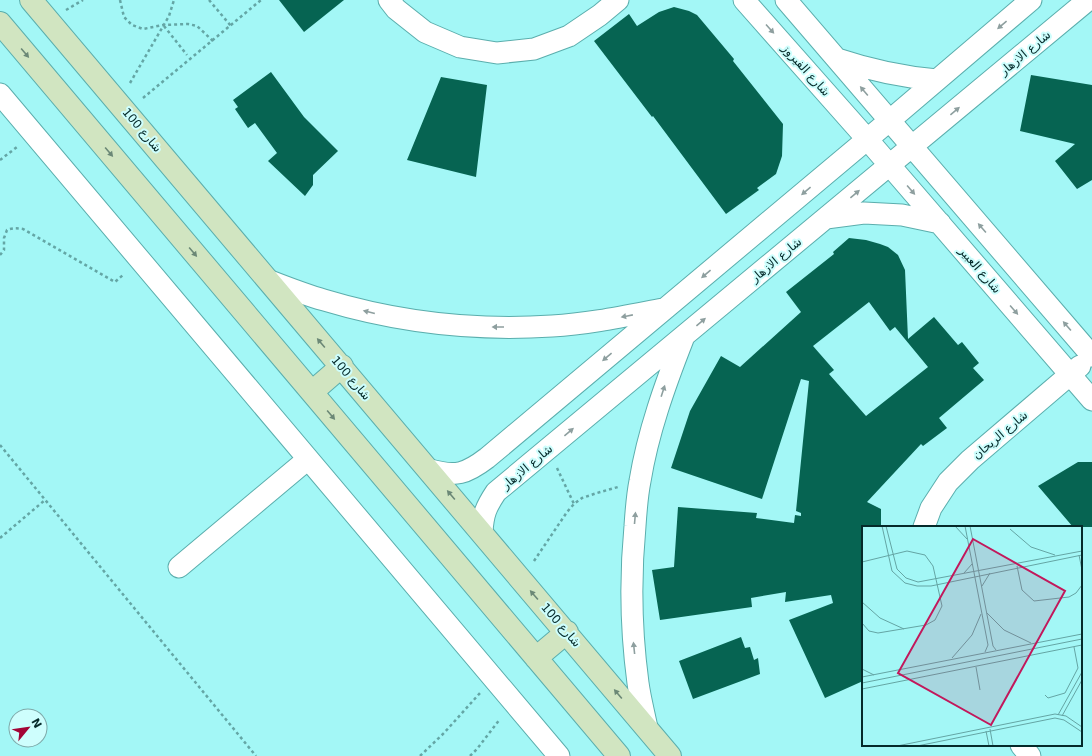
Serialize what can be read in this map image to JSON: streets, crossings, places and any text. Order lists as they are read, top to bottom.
{
  "streets": {
    "street": [
      "شارع الازهار",
      "شارع الفيروز",
      "شارع 100",
      "شارع العبير",
      "شارع الريحان"
    ]
  },
  "crossings": [
    ["شارع الازهار", "شارع 100"],
    ["شارع الازهار", "شارع العبير"],
    ["شارع الفيروز", "شارع العبير"],
    ["شارع العبير", "شارع الريحان"]
  ],
  "north": "top right"
}
